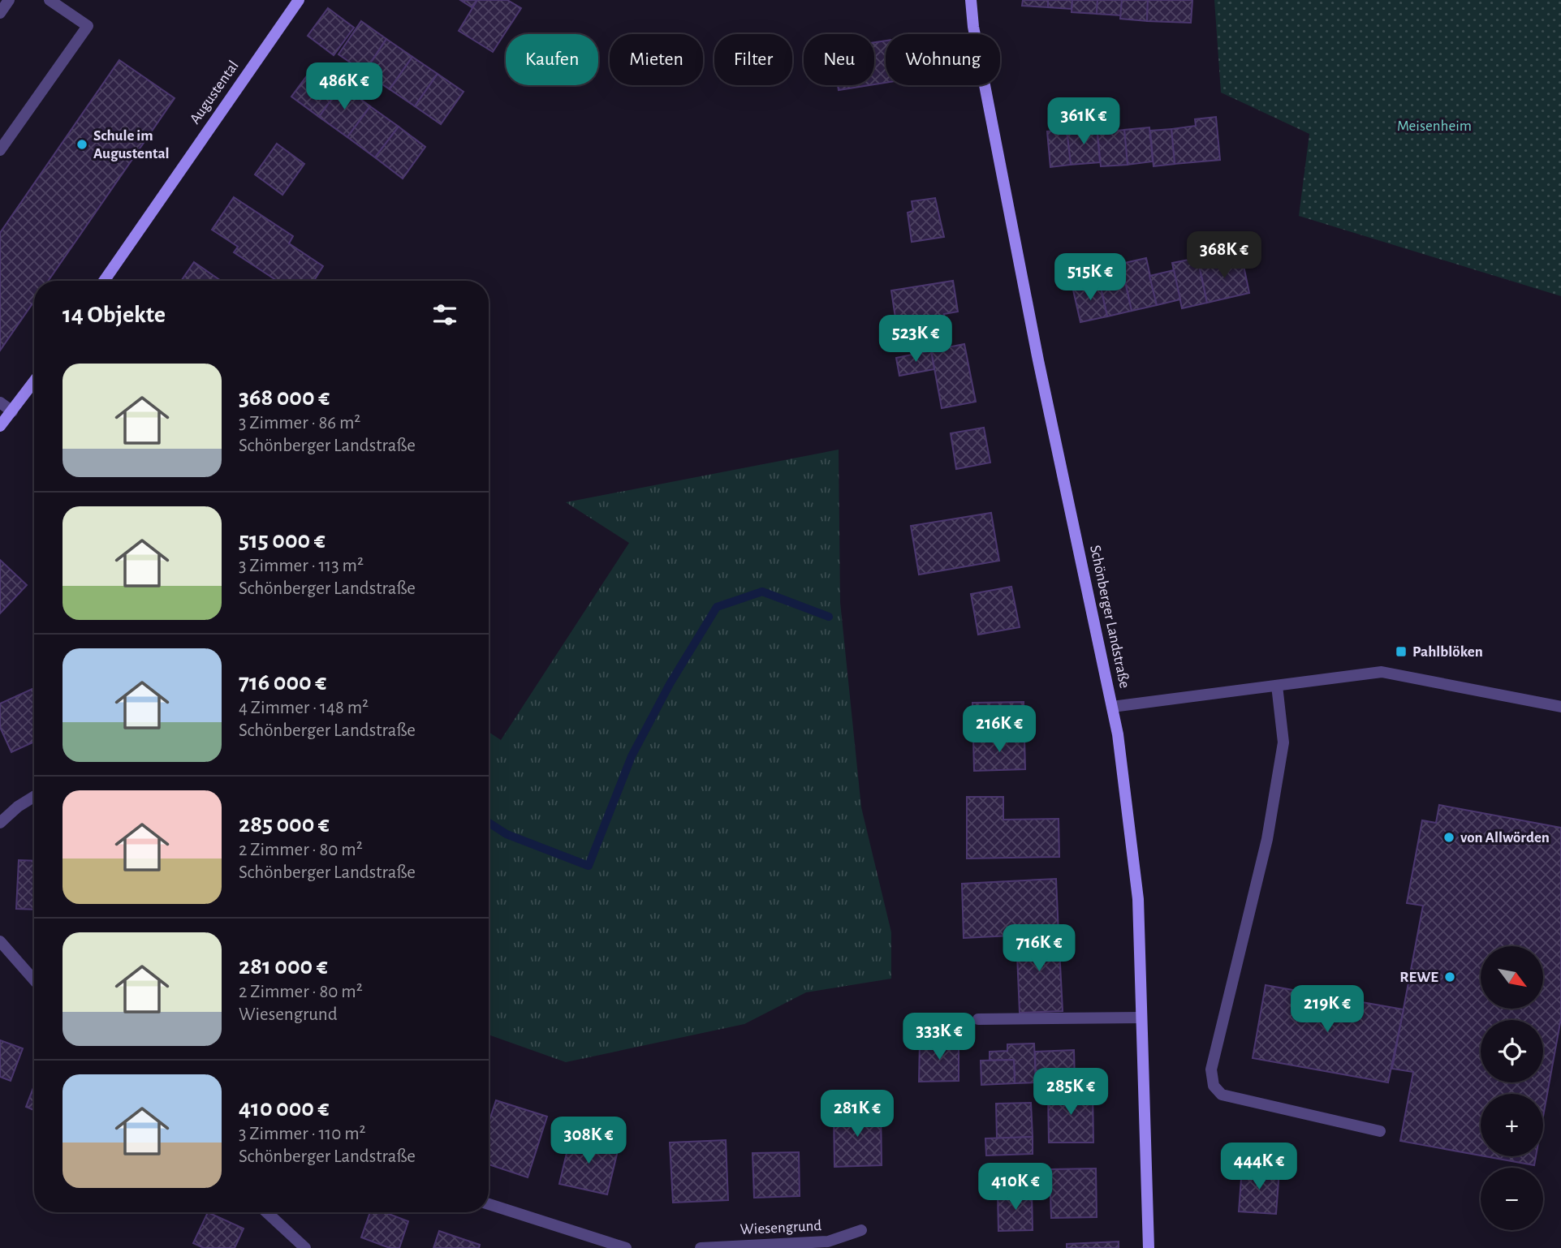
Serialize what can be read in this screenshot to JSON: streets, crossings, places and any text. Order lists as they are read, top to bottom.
{
  "streets": {
    "main road": ["Augustental", "Schönberger Landstraße"],
    "street": ["Wiesengrund"]
  },
  "parks": ["Meisenheim"],
  "places": {
    "other": ["Schule im Augustental", "von Allwörden", "REWE"],
    "transit": ["Pahlblöken"]
  },
  "north": "bottom right",
  "page": {
    "chip": [
      "Kaufen",
      "Mieten",
      "Filter",
      "Neu",
      "Wohnung"
    ],
    "price": [
      "486K €",
      "361K €",
      "368K €",
      "515K €",
      "523K €",
      "216K €",
      "716K €",
      "219K €",
      "333K €",
      "285K €",
      "281K €",
      "308K €",
      "444K €",
      "410K €"
    ],
    "heading": "14 Objekte",
    "list": [
      {
        "name": "368 000 €",
        "note": "3 Zimmer · 86 m² · Schönberger Landstraße"
      },
      {
        "name": "515 000 €",
        "note": "3 Zimmer · 113 m² · Schönberger Landstraße"
      },
      {
        "name": "716 000 €",
        "note": "4 Zimmer · 148 m² · Schönberger Landstraße"
      },
      {
        "name": "285 000 €",
        "note": "2 Zimmer · 80 m² · Schönberger Landstraße"
      },
      {
        "name": "281 000 €",
        "note": "2 Zimmer · 80 m² · Wiesengrund"
      },
      {
        "name": "410 000 €",
        "note": "3 Zimmer · 110 m² · Schönberger Landstraße"
      }
    ],
    "map_buttons": ["+", "−"]
  }
}
